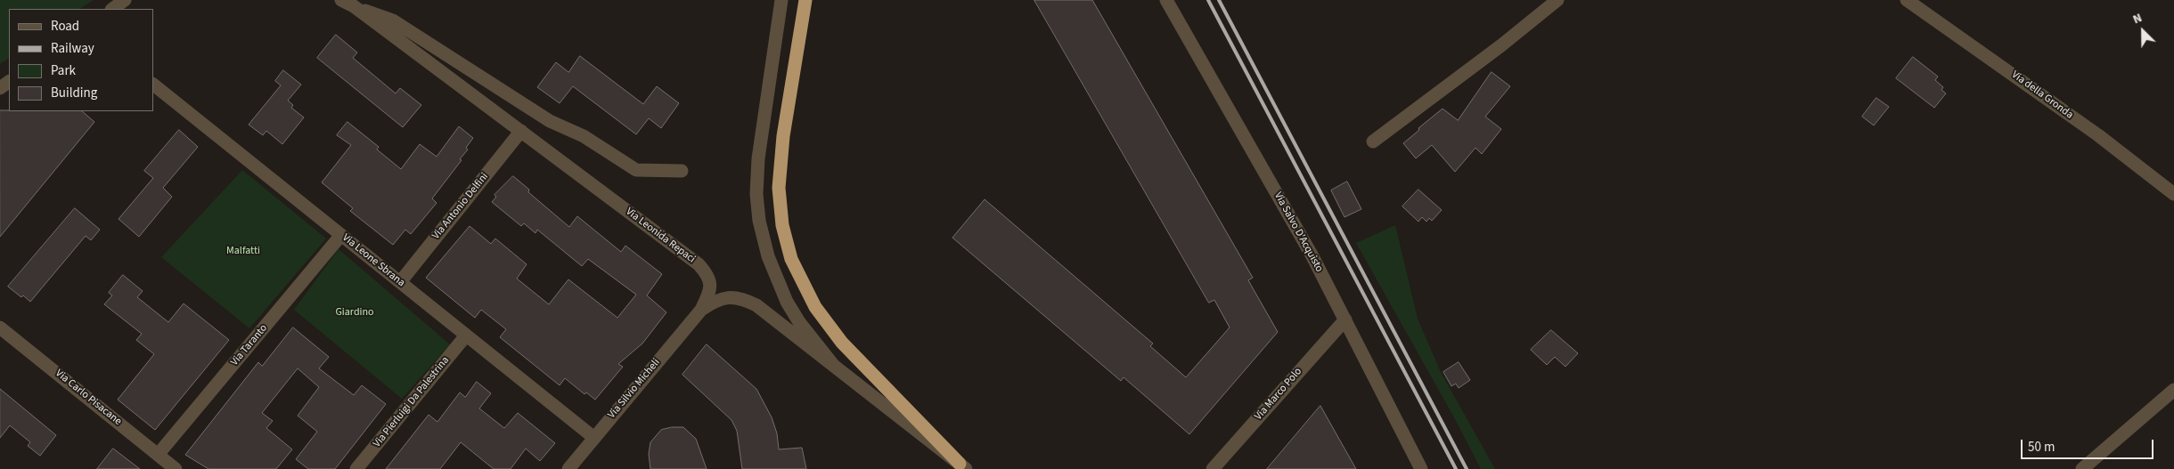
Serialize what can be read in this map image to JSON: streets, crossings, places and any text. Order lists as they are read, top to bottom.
{
  "streets": {
    "street": [
      "Via della Gronda",
      "Via Antonio Delfini",
      "Via Salvo D'Acquisto",
      "Via Leonida Repaci",
      "Via Leone Sbrana",
      "Via Taranto",
      "Via Silvio Micheli",
      "Via Marco Polo",
      "Via Carlo Pisacane",
      "Via Pierluigi Da Palestrina"
    ]
  },
  "crossings": [
    ["Via Antonio Delfini", "Via Leonida Repaci"],
    ["Via Antonio Delfini", "Via Leone Sbrana"],
    ["Via Salvo D'Acquisto", "Via Marco Polo"],
    ["Via Leonida Repaci", "Via Silvio Micheli"],
    ["Via Leone Sbrana", "Via Taranto"],
    ["Via Leone Sbrana", "Via Silvio Micheli"],
    ["Via Leone Sbrana", "Via Pierluigi Da Palestrina"],
    ["Via Taranto", "Via Carlo Pisacane"]
  ],
  "parks": ["Malfatti", "Giardino"],
  "legend": [
    "Road",
    "Railway",
    "Park",
    "Building"
  ],
  "scale_bar": "50 m",
  "north": "top left"
}
